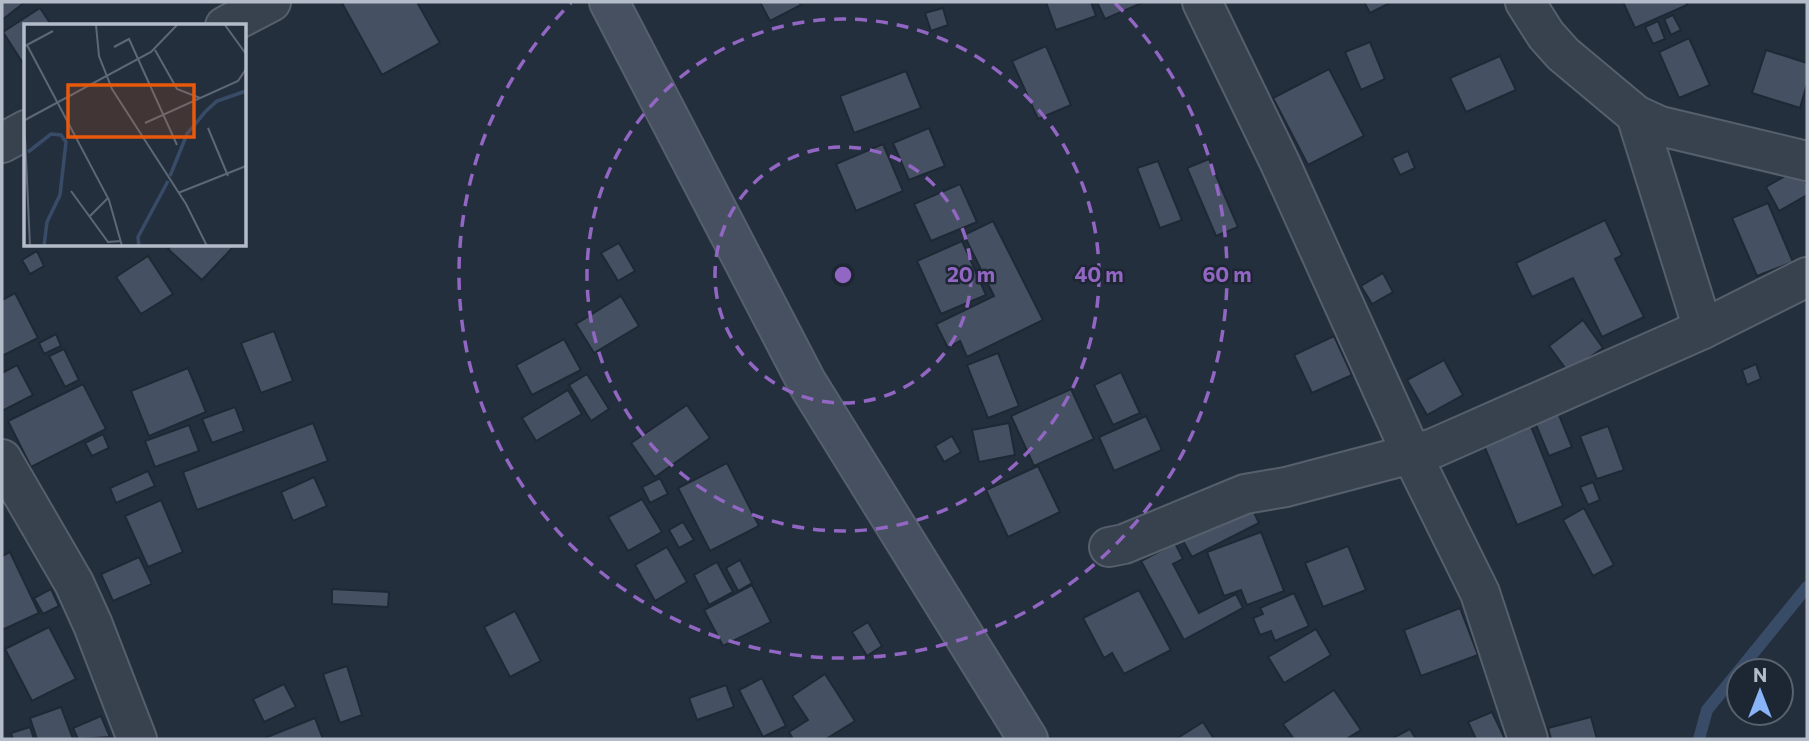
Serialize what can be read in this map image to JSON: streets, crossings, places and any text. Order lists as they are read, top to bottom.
{
  "north": "top",
  "rings": ["20 m", "40 m", "60 m"]
}
